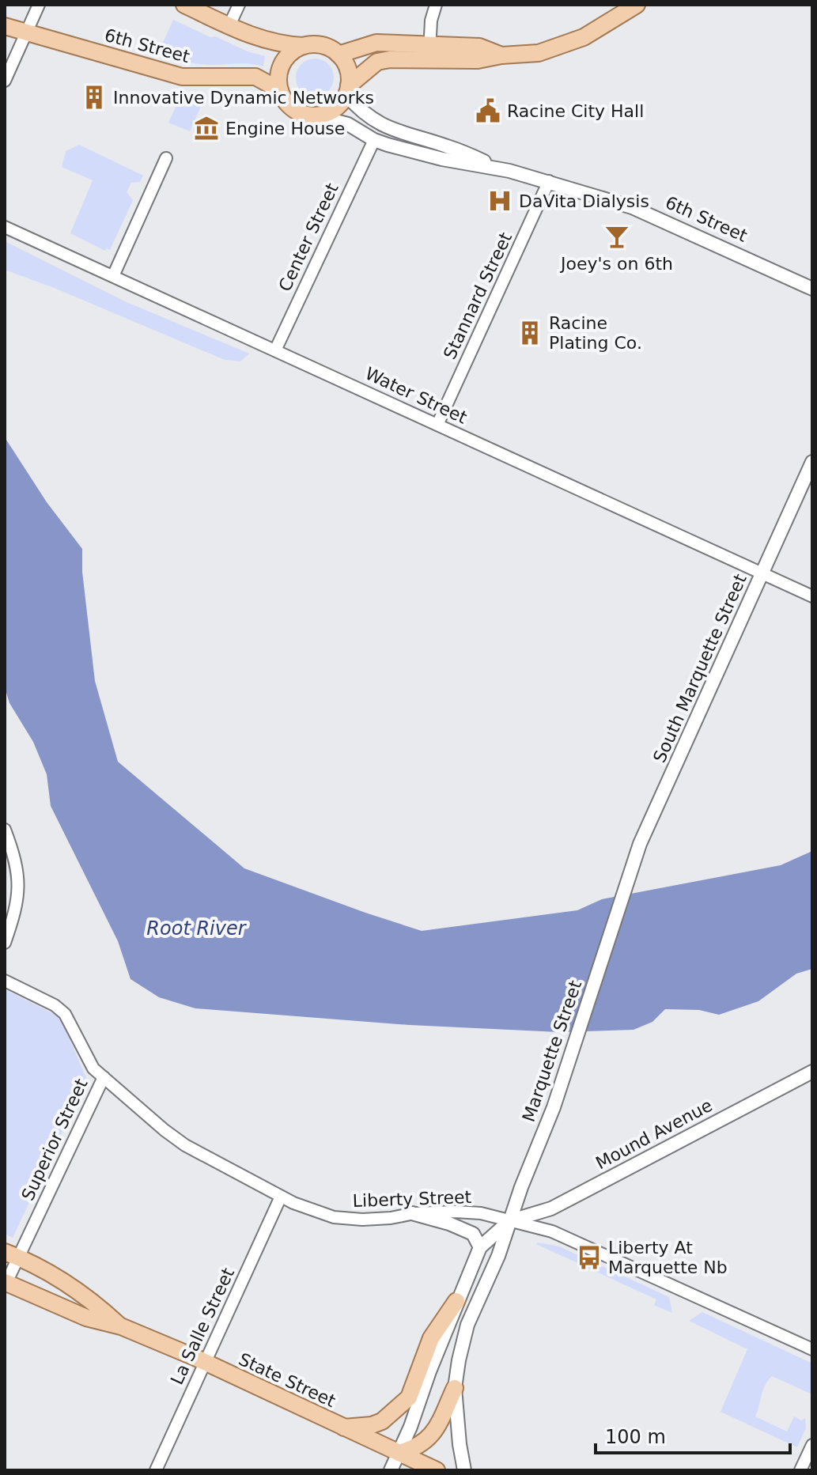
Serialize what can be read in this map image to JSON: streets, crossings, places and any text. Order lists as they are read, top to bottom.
{
  "streets": {
    "main road": ["6th Street", "State Street"],
    "street": [
      "Center Street",
      "Stannard Street",
      "Water Street",
      "South Marquette Street",
      "Marquette Street",
      "Mound Avenue",
      "Superior Street",
      "Liberty Street",
      "La Salle Street"
    ]
  },
  "crossings": [
    ["6th Street", "Center Street"],
    ["6th Street", "Stannard Street"],
    ["Center Street", "Water Street"],
    ["Stannard Street", "Water Street"],
    ["Water Street", "South Marquette Street"],
    ["South Marquette Street", "Marquette Street"],
    ["Marquette Street", "Mound Avenue"],
    ["Marquette Street", "Liberty Street"],
    ["Marquette Street", "State Street"],
    ["Mound Avenue", "Liberty Street"],
    ["Superior Street", "Liberty Street"],
    ["Superior Street", "State Street"],
    ["Liberty Street", "La Salle Street"],
    ["La Salle Street", "State Street"]
  ],
  "water": ["Root River"],
  "places": {
    "building": ["Innovative Dynamic Networks", "Racine Plating Co."],
    "public building": ["Racine City Hall"],
    "museum": ["Engine House"],
    "hospital": ["DaVita Dialysis"],
    "bar": ["Joey's on 6th"],
    "bus stop": ["Liberty At Marquette Nb"]
  },
  "scale_bar": "100 m"
}
